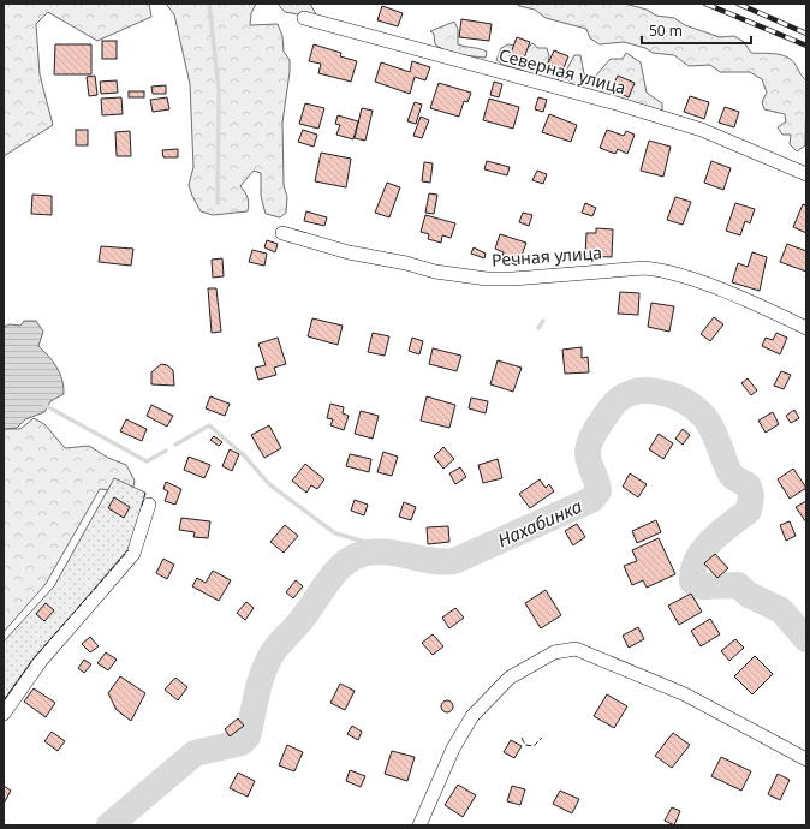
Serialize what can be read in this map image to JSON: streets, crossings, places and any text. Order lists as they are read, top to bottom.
{
  "streets": {
    "street": ["Северная улица", "Речная улица"]
  },
  "water": ["Нахабинка"],
  "scale_bar": "50 m"
}
